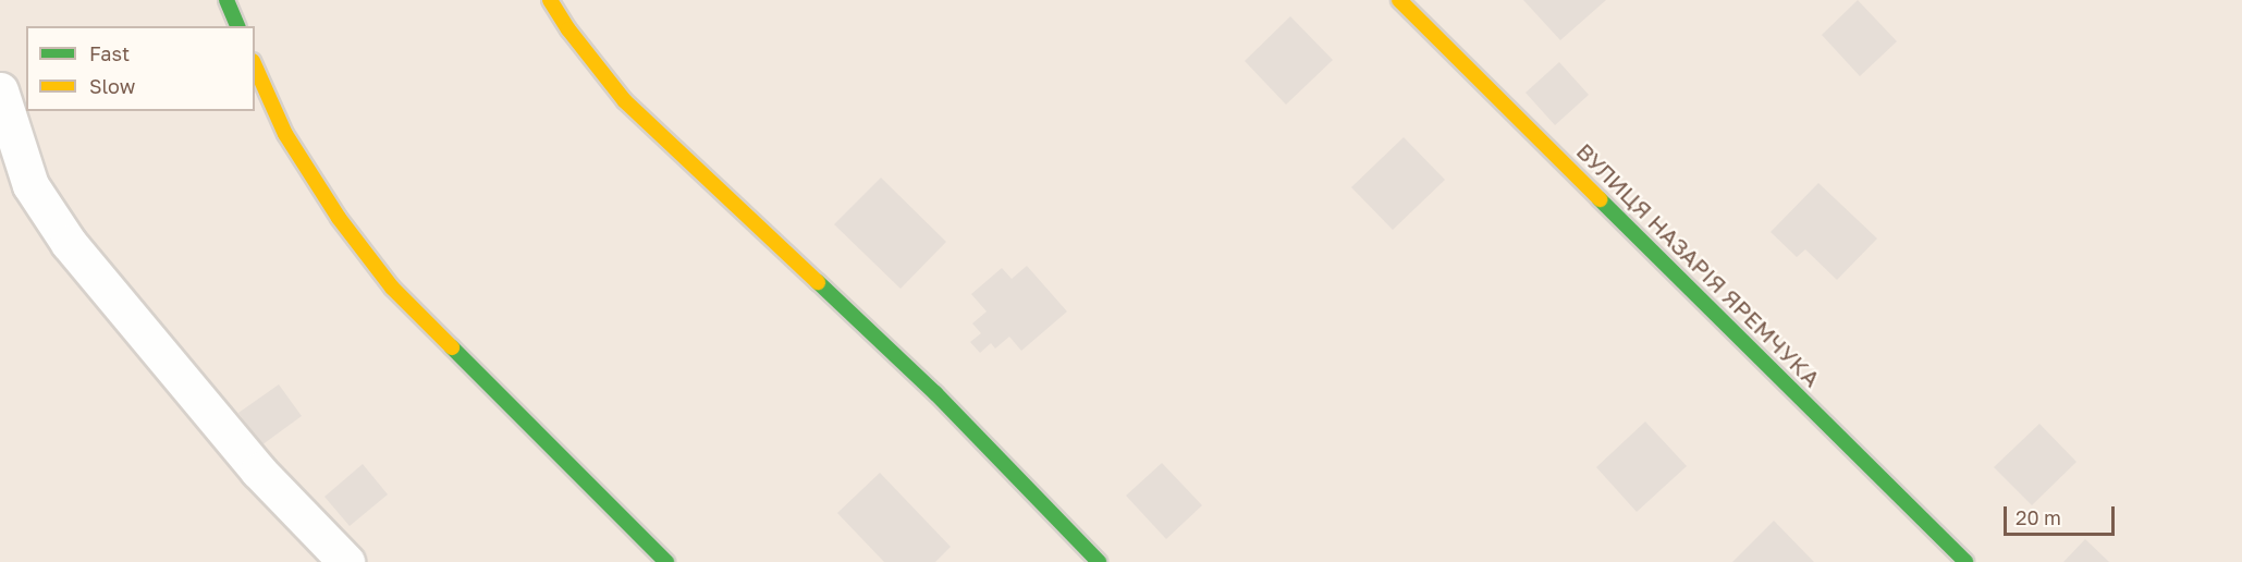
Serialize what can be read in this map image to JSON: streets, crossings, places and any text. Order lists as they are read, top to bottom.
{
  "streets": {
    "street": ["ВУЛИЦЯ НАЗАРІЯ ЯРЕМЧУКА"]
  },
  "legend": ["Fast", "Slow"],
  "scale_bar": "20 m"
}
